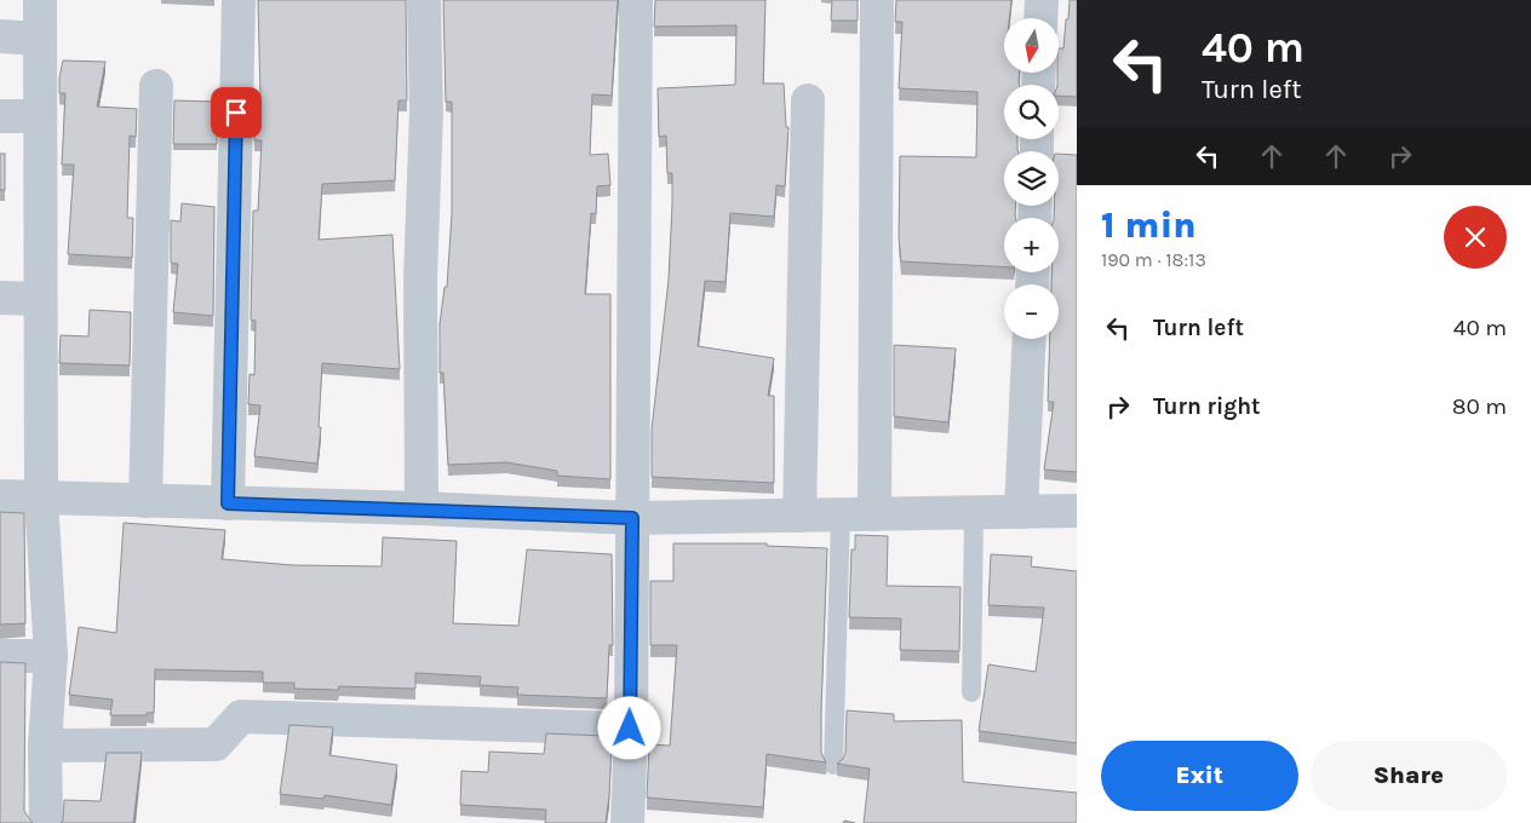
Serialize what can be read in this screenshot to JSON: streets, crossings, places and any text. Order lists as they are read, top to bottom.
{
  "north": "bottom",
  "page": {
    "turn": ["40 m", "Turn left"],
    "map_buttons": ["+", "−"],
    "heading": ["1 min", "190 m · 18:13"],
    "list": [
      {
        "name": "Turn left",
        "value": "40 m"
      },
      {
        "name": "Turn right",
        "value": "80 m"
      }
    ],
    "buttons": ["Exit", "Share"]
  }
}
